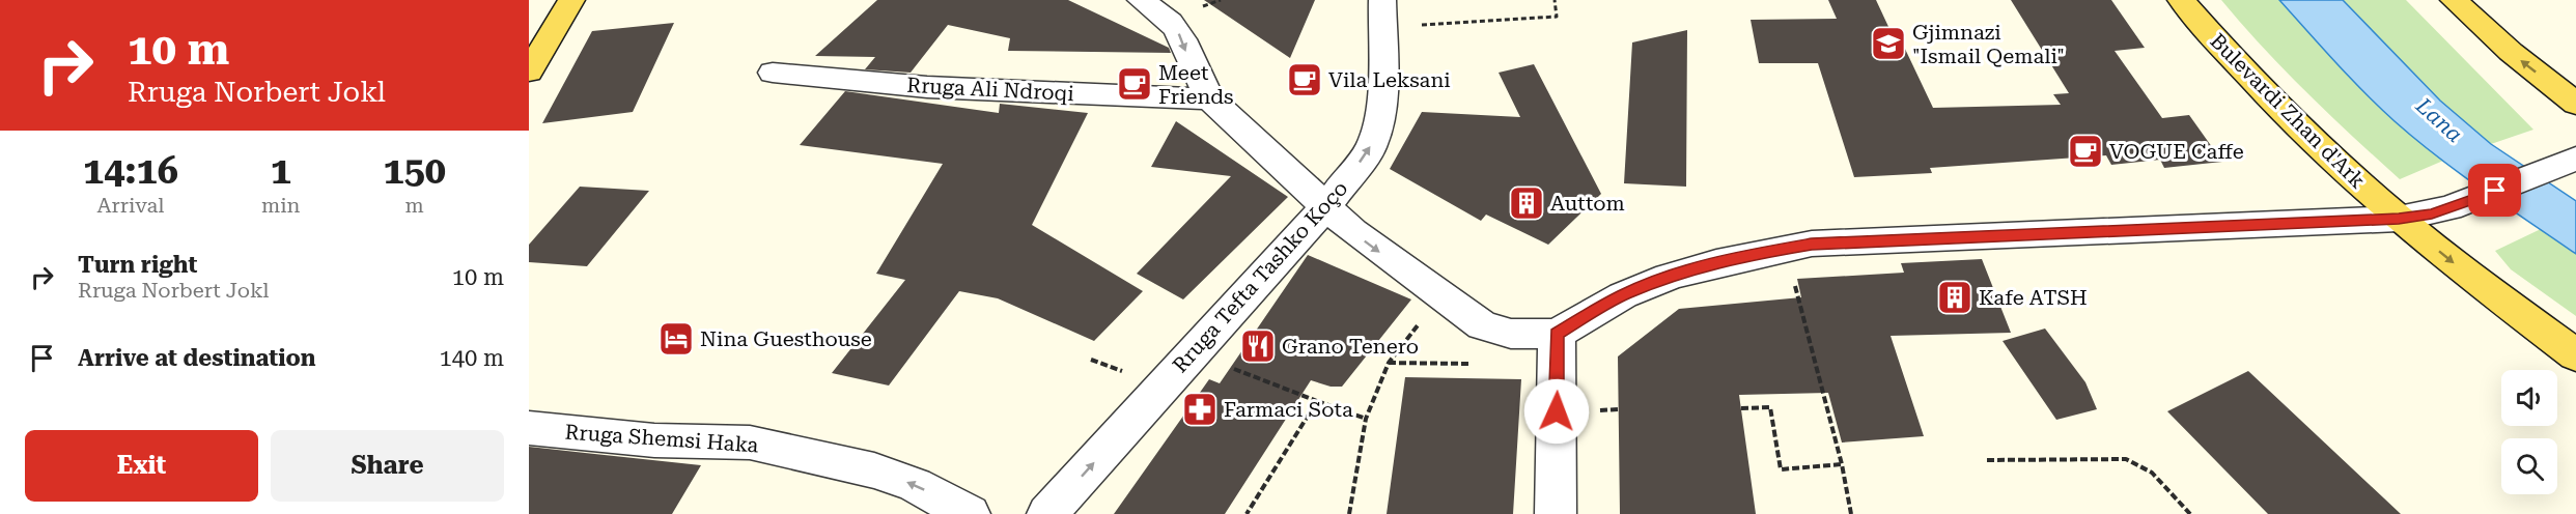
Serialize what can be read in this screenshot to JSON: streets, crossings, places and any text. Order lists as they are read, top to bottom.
{
  "streets": {
    "main road": ["Bulevardi Zhan d'Ark"],
    "street": ["Rruga Ali Ndroqi", "Rruga Tefta Tashko Koço", "Rruga Shemsi Haka"]
  },
  "one_way": ["Rruga Tefta Tashko Koço", "Rruga Shemsi Haka"],
  "water": ["Lana"],
  "places": {
    "school or university": ["Gjimnazi \"Ismail Qemali\""],
    "cafe": ["Vila Leksani", "Meet Friends", "VOGUE Caffe"],
    "building": ["Auttom", "Kafe ATSH"],
    "hotel": ["Nina Guesthouse"],
    "restaurant": ["Grano Tenero"],
    "pharmacy": ["Farmaci Sota"]
  },
  "page": {
    "turn": ["10 m", "Rruga Norbert Jokl"],
    "eta": [
      "14:16",
      "Arrival",
      "1",
      "min",
      "150",
      "m"
    ],
    "list": [
      {
        "name": "Turn right",
        "note": "Rruga Norbert Jokl",
        "value": "10 m"
      },
      {
        "name": "Arrive at destination",
        "value": "140 m"
      }
    ],
    "buttons": ["Exit", "Share"]
  }
}
